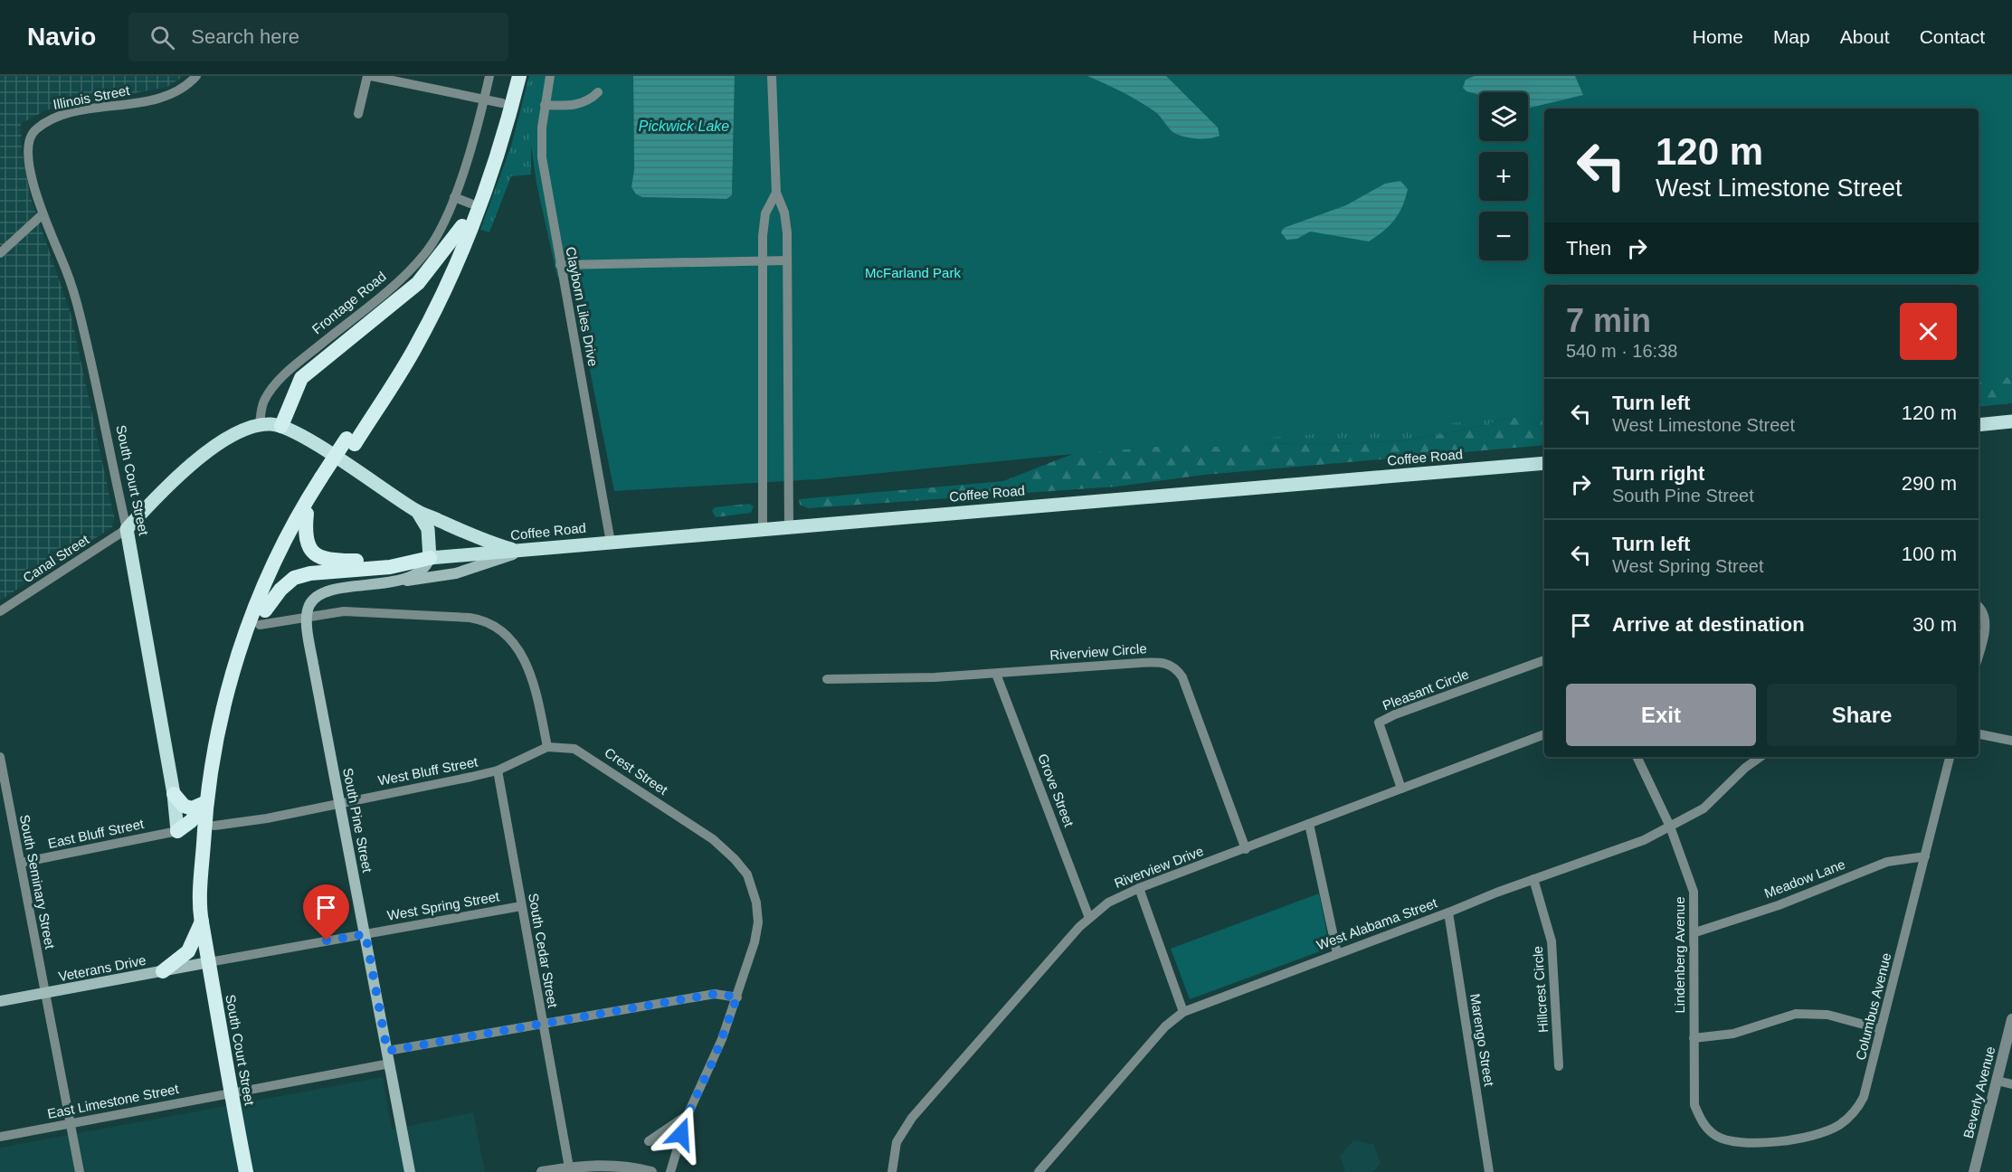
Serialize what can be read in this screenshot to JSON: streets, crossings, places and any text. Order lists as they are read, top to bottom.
{
  "streets": {
    "highway": ["South Court Street"],
    "main road": ["Coffee Road", "South Pine Street", "Veterans Drive"],
    "street": [
      "Illinois Street",
      "Frontage Road",
      "Clayborn Liles Drive",
      "Canal Street",
      "Riverview Circle",
      "Pleasant Circle",
      "West Bluff Street",
      "Crest Street",
      "Grove Street",
      "East Bluff Street",
      "Riverview Drive",
      "Meadow Lane",
      "South Seminary Street",
      "West Spring Street",
      "West Alabama Street",
      "South Cedar Street",
      "Lindenberg Avenue",
      "Hillcrest Circle",
      "Columbus Avenue",
      "Marengo Street",
      "Beverly Avenue",
      "East Limestone Street"
    ]
  },
  "crossings": [
    ["Illinois Street", "South Court Street"],
    ["Clayborn Liles Drive", "Coffee Road"],
    ["South Court Street", "Canal Street"],
    ["South Court Street", "East Bluff Street"],
    ["South Court Street", "West Spring Street"],
    ["South Court Street", "Veterans Drive"],
    ["South Court Street", "East Limestone Street"],
    ["Riverview Circle", "Grove Street"],
    ["Riverview Circle", "Riverview Drive"],
    ["Pleasant Circle", "Riverview Drive"],
    ["West Bluff Street", "Crest Street"],
    ["West Bluff Street", "South Pine Street"],
    ["West Bluff Street", "South Cedar Street"],
    ["Grove Street", "Riverview Drive"],
    ["South Pine Street", "West Spring Street"],
    ["South Pine Street", "East Limestone Street"],
    ["East Bluff Street", "South Seminary Street"],
    ["Meadow Lane", "Lindenberg Avenue"],
    ["Meadow Lane", "Columbus Avenue"],
    ["South Seminary Street", "Veterans Drive"],
    ["South Seminary Street", "East Limestone Street"],
    ["West Spring Street", "South Cedar Street"],
    ["West Spring Street", "Veterans Drive"],
    ["West Alabama Street", "Lindenberg Avenue"],
    ["West Alabama Street", "Hillcrest Circle"],
    ["West Alabama Street", "Marengo Street"],
    ["Lindenberg Avenue", "Columbus Avenue"]
  ],
  "water": ["Pickwick Lake"],
  "parks": ["McFarland Park"],
  "page": {
    "header": "Navio",
    "search": "Search here",
    "nav": [
      "Home",
      "Map",
      "About",
      "Contact"
    ],
    "map_buttons": ["+", "−"],
    "turn": ["120 m", "West Limestone Street"],
    "then": "Then",
    "heading": ["7 min", "540 m · 16:38"],
    "list": [
      {
        "name": "Turn left",
        "note": "West Limestone Street",
        "value": "120 m"
      },
      {
        "name": "Turn right",
        "note": "South Pine Street",
        "value": "290 m"
      },
      {
        "name": "Turn left",
        "note": "West Spring Street",
        "value": "100 m"
      },
      {
        "name": "Arrive at destination",
        "value": "30 m"
      }
    ],
    "buttons": ["Exit", "Share"]
  }
}
